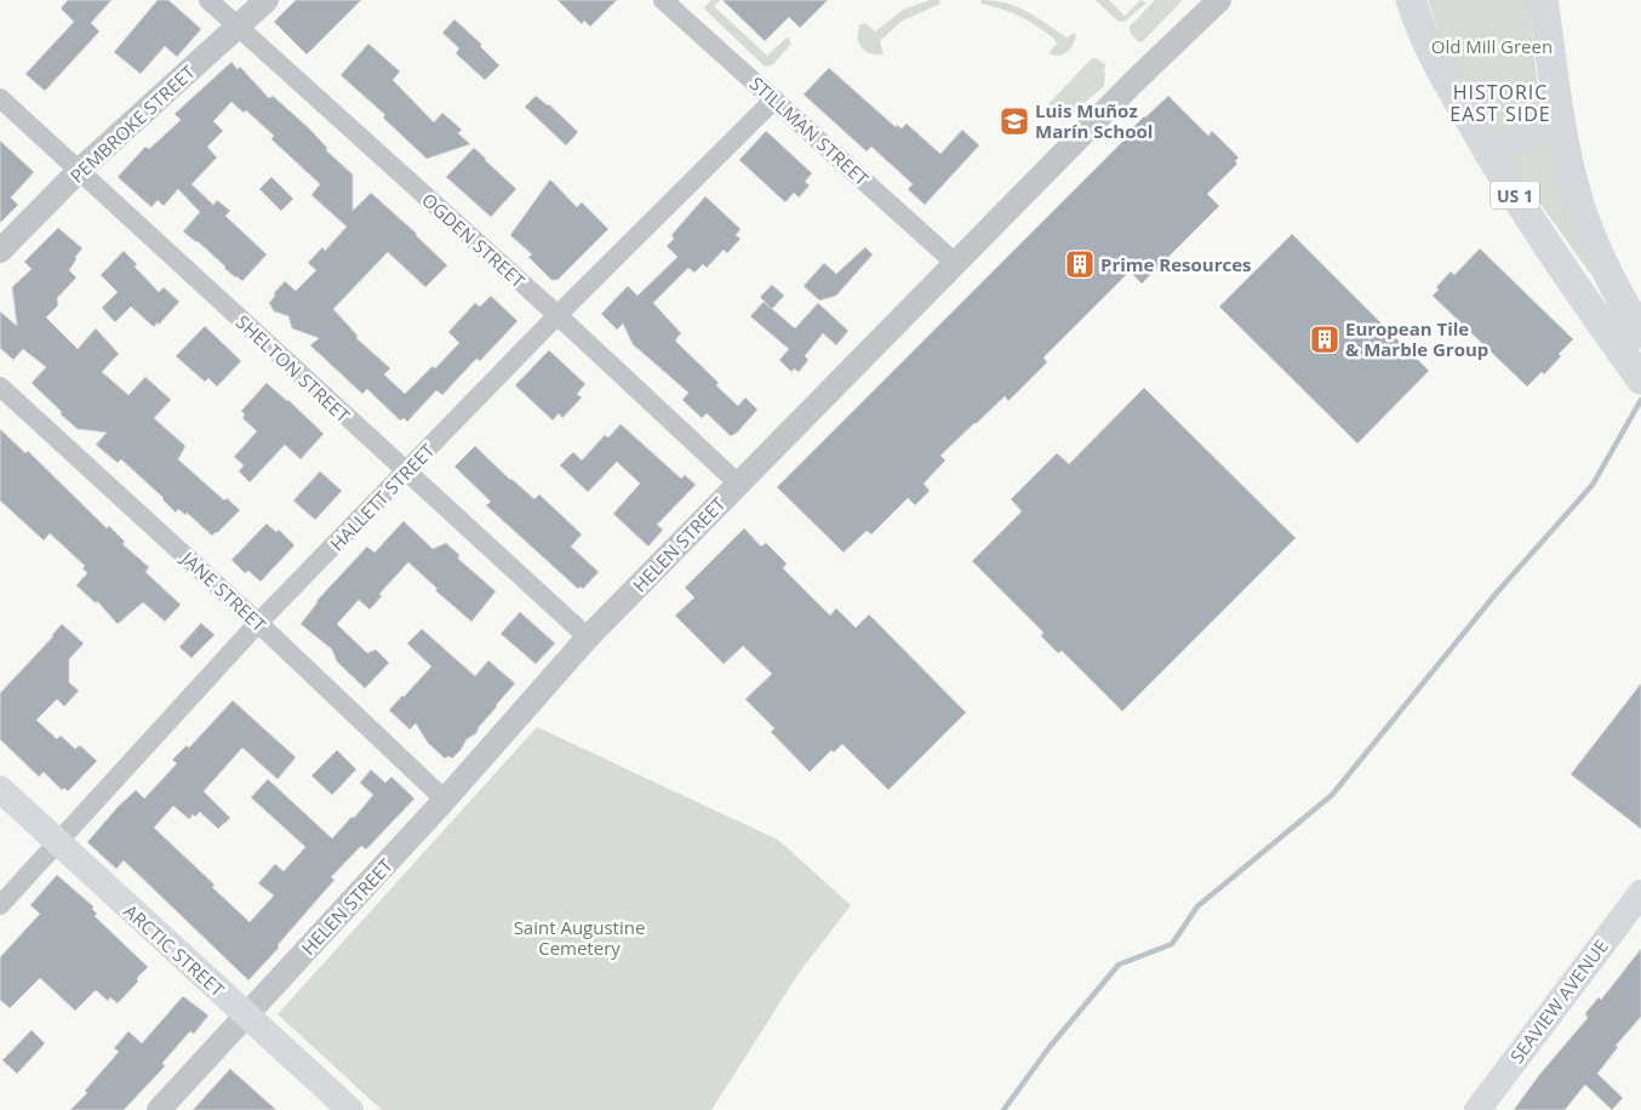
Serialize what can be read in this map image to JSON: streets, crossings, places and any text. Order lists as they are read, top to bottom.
{
  "streets": {
    "main road": ["US 1", "ARCTIC STREET", "SEAVIEW AVENUE"],
    "street": [
      "PEMBROKE STREET",
      "STILLMAN STREET",
      "OGDEN STREET",
      "SHELTON STREET",
      "HALLETT STREET",
      "HELEN STREET",
      "JANE STREET"
    ]
  },
  "crossings": [
    ["PEMBROKE STREET", "OGDEN STREET"],
    ["PEMBROKE STREET", "SHELTON STREET"],
    ["STILLMAN STREET", "HALLETT STREET"],
    ["STILLMAN STREET", "HELEN STREET"],
    ["OGDEN STREET", "HALLETT STREET"],
    ["OGDEN STREET", "HELEN STREET"],
    ["SHELTON STREET", "HALLETT STREET"],
    ["SHELTON STREET", "HELEN STREET"],
    ["HALLETT STREET", "JANE STREET"],
    ["HALLETT STREET", "ARCTIC STREET"],
    ["HELEN STREET", "JANE STREET"],
    ["HELEN STREET", "ARCTIC STREET"]
  ],
  "districts": ["HISTORIC EAST SIDE"],
  "parks": ["Old Mill Green", "Saint Augustine Cemetery"],
  "places": {
    "school or university": ["Luis Muñoz Marín School"],
    "building": ["Prime Resources", "European Tile & Marble Group"]
  }
}
